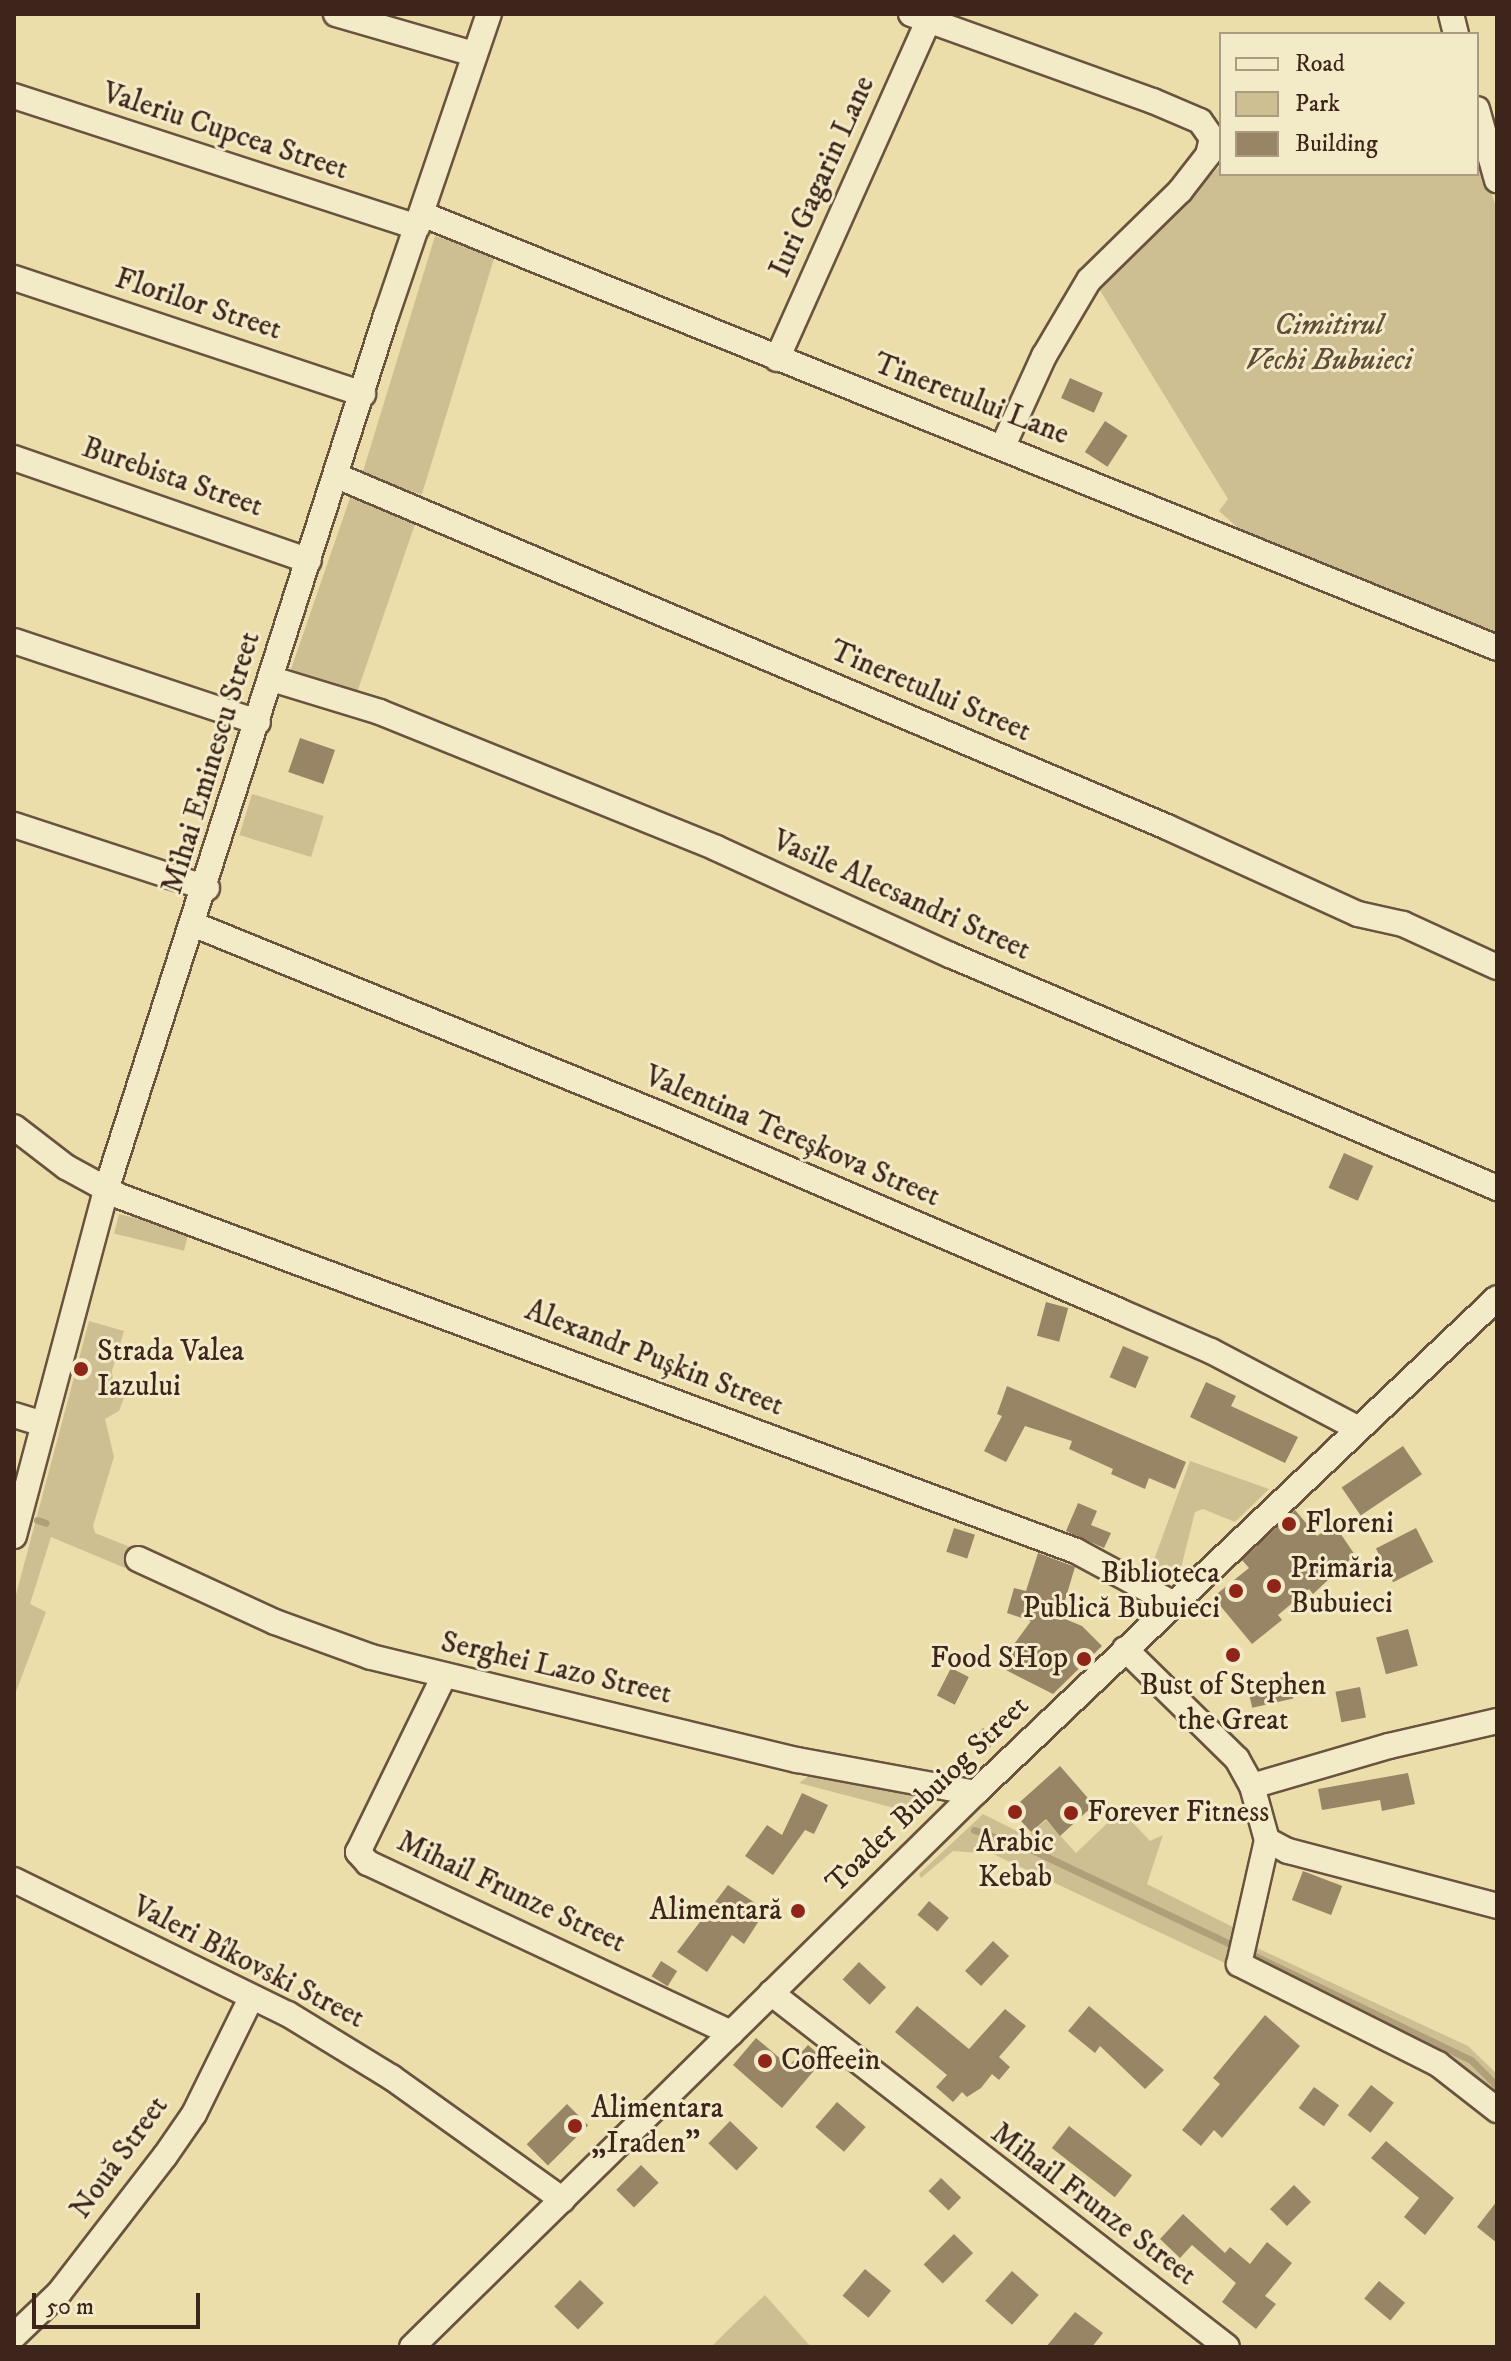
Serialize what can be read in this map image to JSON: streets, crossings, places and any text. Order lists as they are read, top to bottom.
{
  "streets": {
    "street": [
      "Valeriu Cupcea Street",
      "Iuri Gagarin Lane",
      "Florilor Street",
      "Tineretului Lane",
      "Burebista Street",
      "Tineretului Street",
      "Mihai Eminescu Street",
      "Vasile Alecsandri Street",
      "Valentina Tereșkova Street",
      "Alexandr Pușkin Street",
      "Serghei Lazo Street",
      "Toader Bubuiog Street",
      "Mihail Frunze Street",
      "Valeri Bîkovski Street",
      "Nouă Street"
    ]
  },
  "crossings": [
    ["Valeriu Cupcea Street", "Tineretului Lane"],
    ["Valeriu Cupcea Street", "Mihai Eminescu Street"],
    ["Iuri Gagarin Lane", "Tineretului Lane"],
    ["Florilor Street", "Mihai Eminescu Street"],
    ["Tineretului Lane", "Mihai Eminescu Street"],
    ["Burebista Street", "Mihai Eminescu Street"],
    ["Tineretului Street", "Mihai Eminescu Street"],
    ["Mihai Eminescu Street", "Vasile Alecsandri Street"],
    ["Mihai Eminescu Street", "Valentina Tereșkova Street"],
    ["Mihai Eminescu Street", "Alexandr Pușkin Street"],
    ["Valentina Tereșkova Street", "Toader Bubuiog Street"],
    ["Alexandr Pușkin Street", "Toader Bubuiog Street"],
    ["Serghei Lazo Street", "Toader Bubuiog Street"],
    ["Serghei Lazo Street", "Mihail Frunze Street"],
    ["Toader Bubuiog Street", "Mihail Frunze Street"],
    ["Toader Bubuiog Street", "Valeri Bîkovski Street"],
    ["Valeri Bîkovski Street", "Nouă Street"]
  ],
  "parks": ["Cimitirul Vechi Bubuieci"],
  "places": [
    "Strada Valea Iazului",
    "Floreni",
    "Primăria Bubuieci",
    "Biblioteca Publică Bubuieci",
    "Bust of Stephen the Great",
    "Food SHop",
    "Arabic Kebab",
    "Forever Fitness",
    "Alimentară",
    "Coffeein",
    "Alimentara „Iraden”"
  ],
  "legend": ["Road", "Park", "Building"],
  "scale_bar": "50 m"
}
